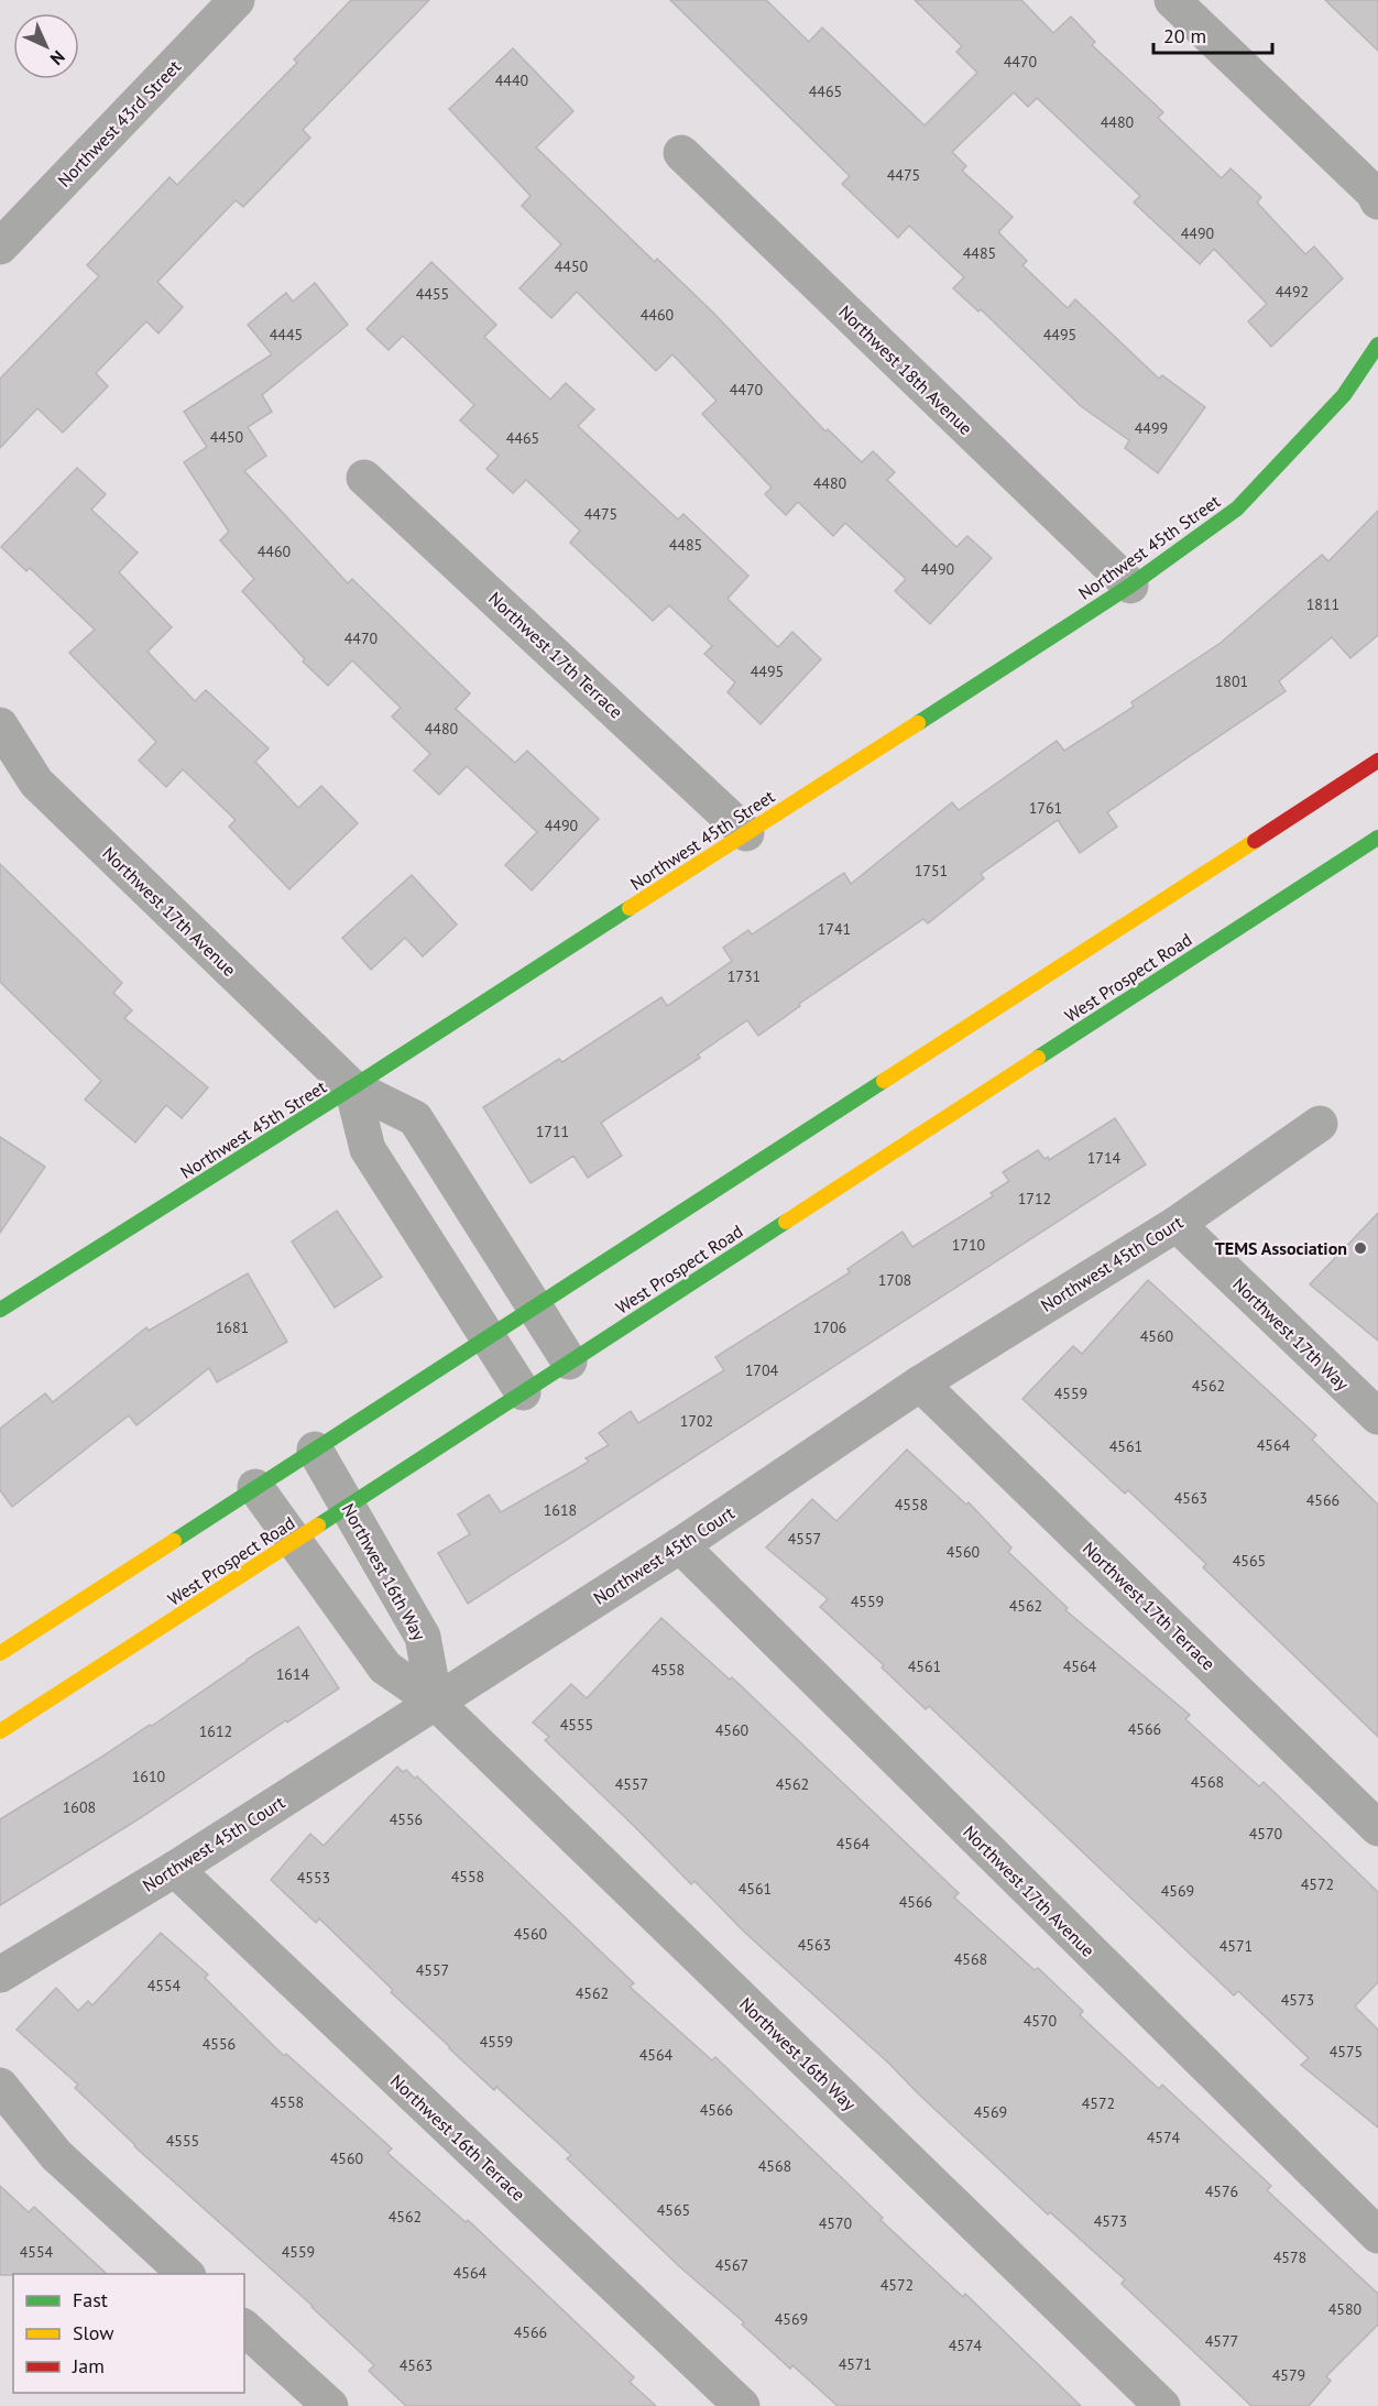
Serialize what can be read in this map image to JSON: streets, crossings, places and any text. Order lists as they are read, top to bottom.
{
  "streets": {
    "main road": ["Northwest 45th Street", "West Prospect Road"],
    "street": [
      "Northwest 43rd Street",
      "Northwest 18th Avenue",
      "Northwest 17th Terrace",
      "Northwest 17th Avenue",
      "Northwest 45th Court",
      "Northwest 17th Way",
      "Northwest 16th Way",
      "Northwest 16th Terrace"
    ]
  },
  "crossings": [
    ["Northwest 18th Avenue", "Northwest 45th Street"],
    ["Northwest 45th Street", "Northwest 17th Terrace"],
    ["Northwest 45th Street", "Northwest 17th Avenue"],
    ["Northwest 17th Terrace", "Northwest 45th Court"],
    ["Northwest 17th Avenue", "West Prospect Road"],
    ["Northwest 17th Avenue", "Northwest 45th Court"],
    ["West Prospect Road", "Northwest 16th Way"],
    ["Northwest 45th Court", "Northwest 17th Way"],
    ["Northwest 45th Court", "Northwest 16th Way"],
    ["Northwest 45th Court", "Northwest 16th Terrace"]
  ],
  "places": ["TEMS Association"],
  "house_numbers": [
    "4470",
    "4440",
    "4465",
    "4480",
    "4475",
    "4490",
    "4485",
    "4450",
    "4492",
    "4455",
    "4460",
    "4445",
    "4495",
    "4470",
    "4499",
    "4450",
    "4465",
    "4480",
    "4475",
    "4485",
    "4460",
    "4490",
    "1811",
    "4470",
    "4495",
    "1801",
    "4480",
    "1761",
    "4490",
    "1751",
    "1741",
    "1731",
    "1711",
    "1714",
    "1712",
    "1710",
    "1708",
    "1681",
    "1706",
    "4560",
    "1704",
    "4562",
    "4559",
    "1702",
    "4564",
    "4561",
    "4563",
    "4566",
    "4558",
    "1618",
    "4557",
    "4560",
    "4565",
    "4559",
    "4562",
    "4561",
    "4564",
    "4558",
    "1614",
    "4555",
    "4566",
    "4560",
    "1612",
    "1610",
    "4568",
    "4557",
    "4562",
    "1608",
    "4556",
    "4570",
    "4564",
    "4558",
    "4553",
    "4572",
    "4561",
    "4569",
    "4566",
    "4560",
    "4563",
    "4571",
    "4568",
    "4557",
    "4554",
    "4562",
    "4573",
    "4570",
    "4559",
    "4556",
    "4575",
    "4564",
    "4558",
    "4572",
    "4566",
    "4569",
    "4574",
    "4555",
    "4560",
    "4568",
    "4576",
    "4565",
    "4562",
    "4573",
    "4570",
    "4554",
    "4559",
    "4578",
    "4567",
    "4564",
    "4572",
    "4580",
    "4569",
    "4566",
    "4577",
    "4574",
    "4571",
    "4563",
    "4579"
  ],
  "legend": ["Fast", "Slow", "Jam"],
  "scale_bar": "20 m",
  "north": "bottom right"
}
